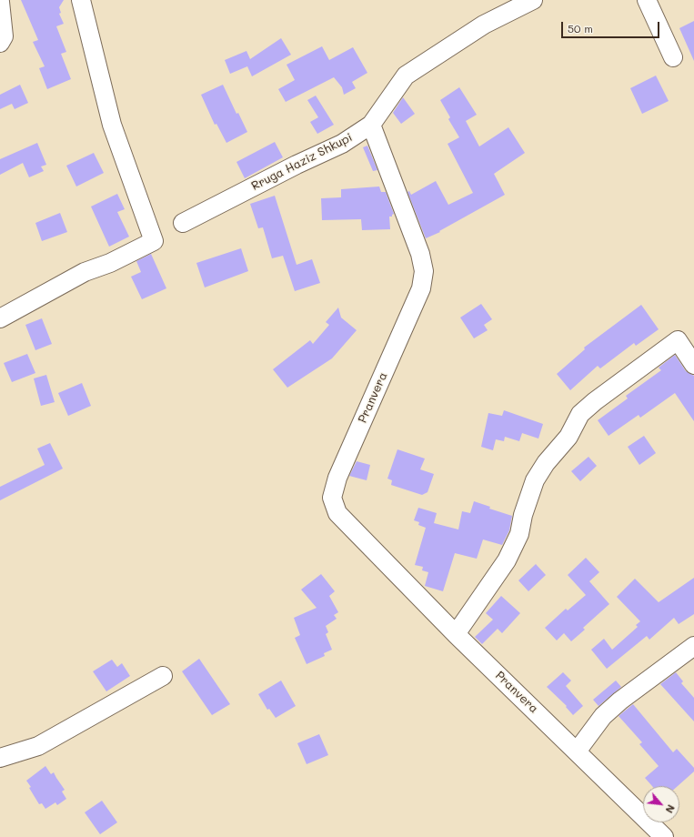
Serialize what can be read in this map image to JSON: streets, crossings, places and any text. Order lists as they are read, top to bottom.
{
  "streets": {
    "street": ["Rruga Haziz Shkupi", "Pranvera"]
  },
  "crossings": [
    ["Rruga Haziz Shkupi", "Pranvera"]
  ],
  "scale_bar": "50 m",
  "north": "bottom right"
}
